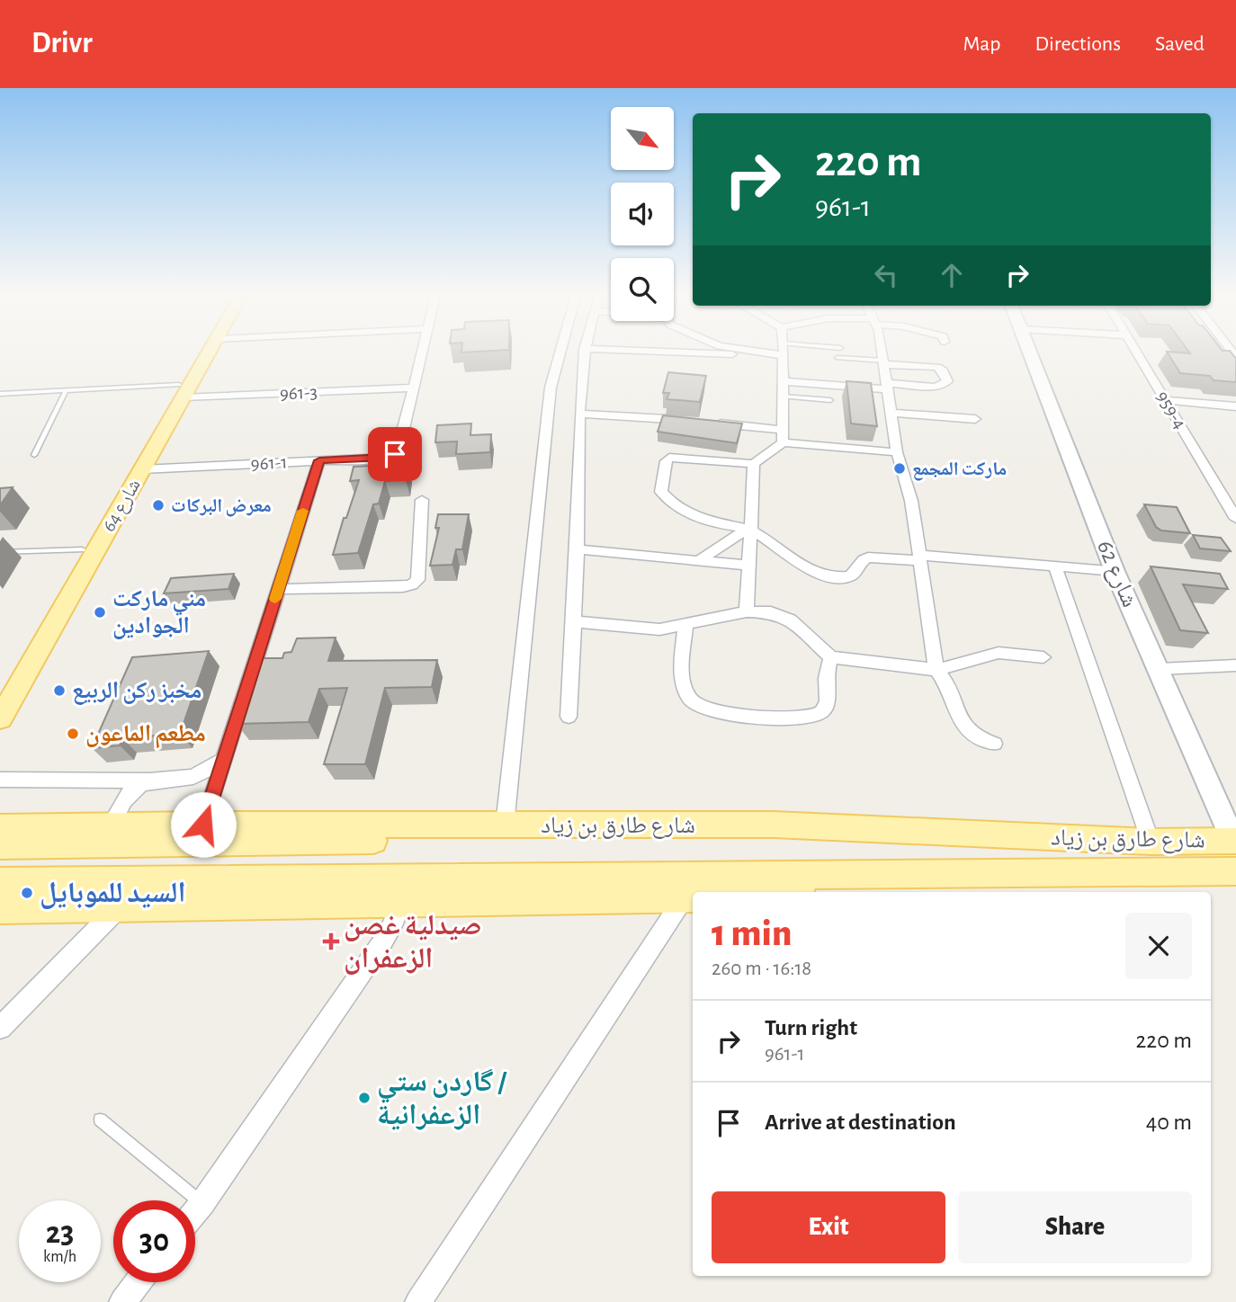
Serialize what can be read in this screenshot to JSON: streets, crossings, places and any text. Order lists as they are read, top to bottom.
{
  "streets": {
    "main road": ["شارع 64", "شارع طارق بن زياد"],
    "street": [
      "961-3",
      "959-4",
      "961-1",
      "شارع 62"
    ]
  },
  "crossings": [
    ["961-3", "961-1"],
    ["961-3", "شارع 64"],
    ["961-1", "شارع 64"],
    ["شارع 62", "شارع طارق بن زياد"]
  ],
  "places": {
    "other": [
      "ماركت المجمع",
      "معرض البركات",
      "مني ماركت الجوادين",
      "مخبز ركن الربيع",
      "مطعم الماعون",
      "السيد للموبايل",
      "گاردن ستي / الزعفرانية"
    ],
    "health": ["صيدلية غصن الزعفران"]
  },
  "north": "bottom right",
  "page": {
    "header": "Drivr",
    "nav": ["Map", "Directions", "Saved"],
    "turn": ["220 m", "961-1"],
    "heading": ["1 min", "260 m · 16:18"],
    "list": [
      {
        "name": "Turn right",
        "note": "961-1",
        "value": "220 m"
      },
      {
        "name": "Arrive at destination",
        "value": "40 m"
      }
    ],
    "buttons": ["Exit", "Share"],
    "speed": "23 km/h",
    "limit": "30"
  }
}
